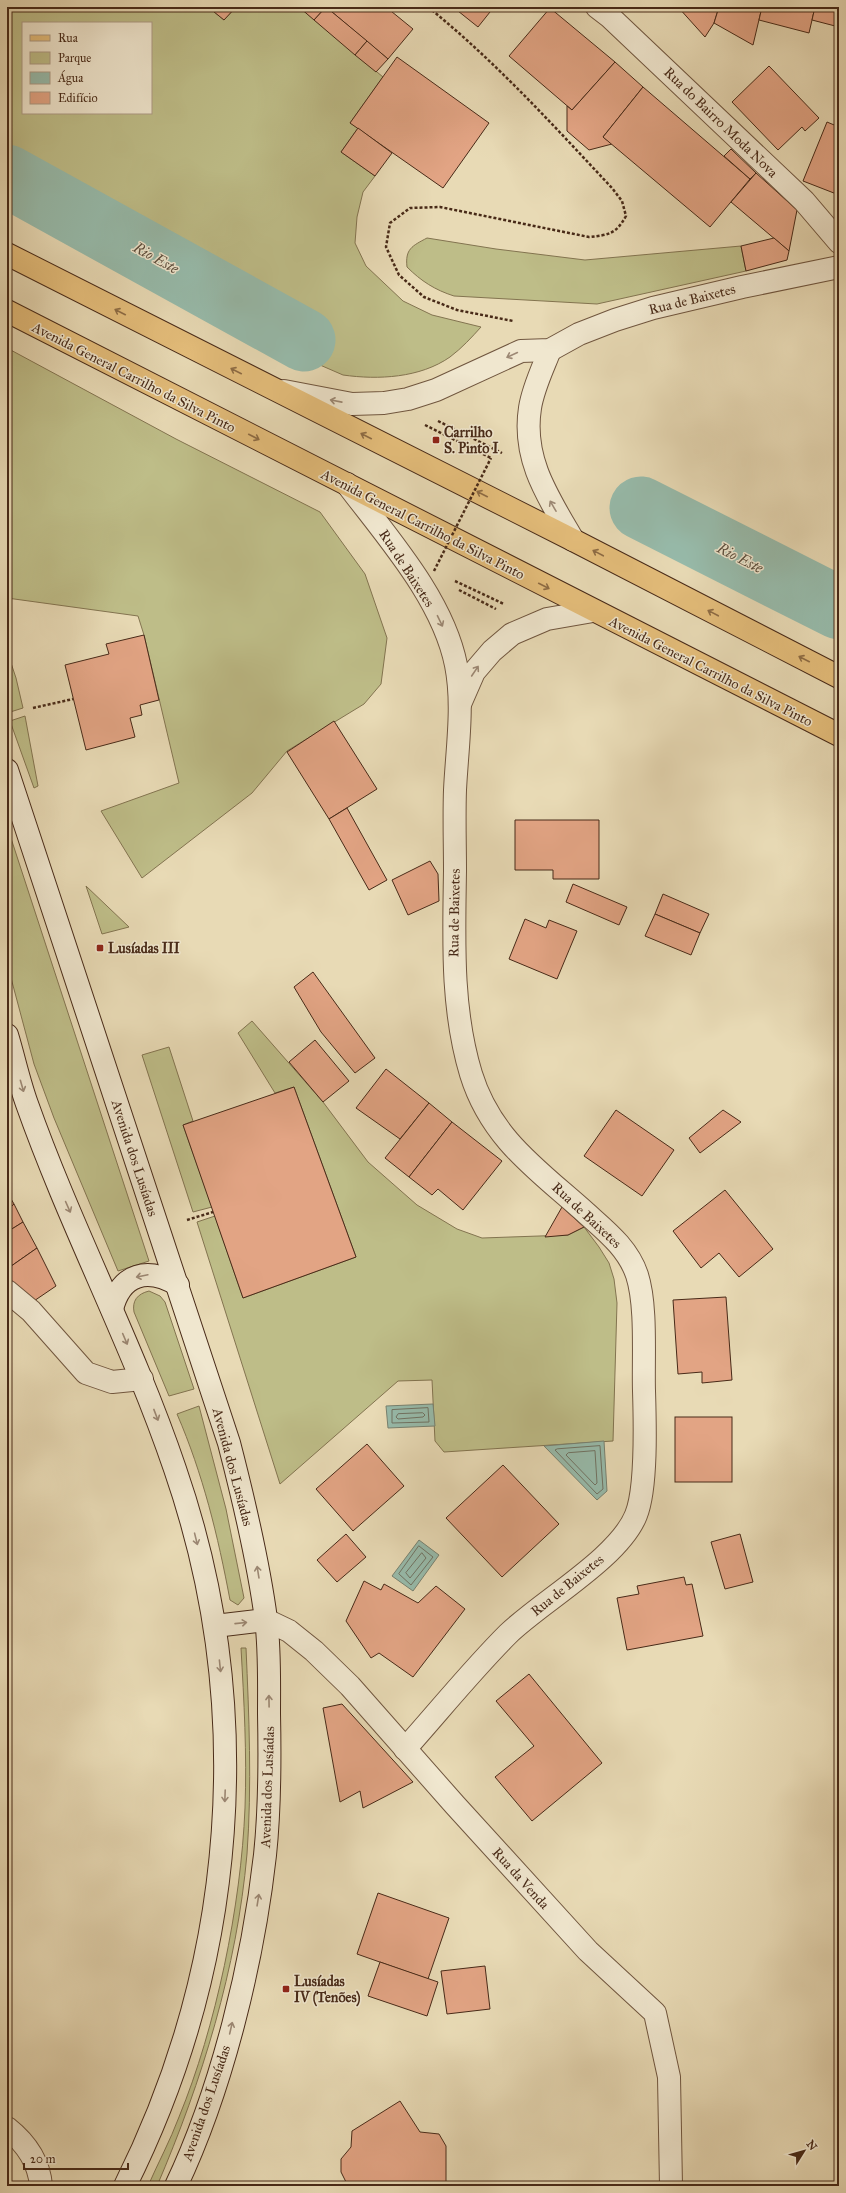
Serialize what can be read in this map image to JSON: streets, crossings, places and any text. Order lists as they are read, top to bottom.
{
  "streets": {
    "main road": ["Avenida General Carrilho da Silva Pinto"],
    "street": [
      "Rua do Bairro Moda Nova",
      "Rua de Baixetes",
      "Avenida dos Lusíadas",
      "Rua da Venda"
    ]
  },
  "crossings": [
    ["Rua de Baixetes", "Avenida General Carrilho da Silva Pinto"],
    ["Rua de Baixetes", "Rua da Venda"],
    ["Avenida dos Lusíadas", "Rua da Venda"]
  ],
  "water": ["Rio Este"],
  "places": {
    "transit": ["Carrilho S. Pinto I", "Lusíadas III", "Lusíadas IV (Tenões)"]
  },
  "legend": [
    "Rua",
    "Parque",
    "Água",
    "Edifício"
  ],
  "scale_bar": "20 m",
  "north": "top right"
}
